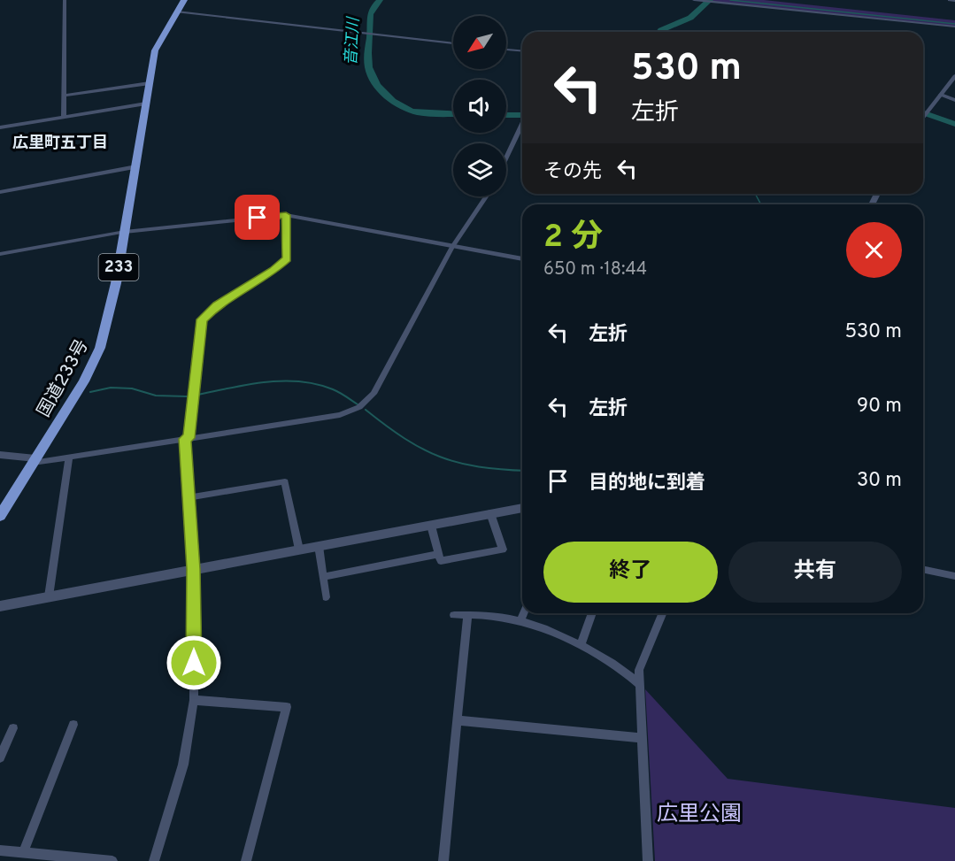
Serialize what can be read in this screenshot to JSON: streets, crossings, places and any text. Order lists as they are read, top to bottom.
{
  "streets": {
    "highway": ["233", "国道233号"]
  },
  "districts": ["広里町五丁目"],
  "water": ["音江川"],
  "parks": ["広里公園"],
  "north": "bottom left",
  "page": {
    "turn": ["530 m", "左折"],
    "then": "その先",
    "heading": ["2 分", "650 m · 18:44"],
    "list": [
      {
        "name": "左折",
        "value": "530 m"
      },
      {
        "name": "左折",
        "value": "90 m"
      },
      {
        "name": "目的地に到着",
        "value": "30 m"
      }
    ],
    "buttons": ["終了", "共有"]
  }
}
